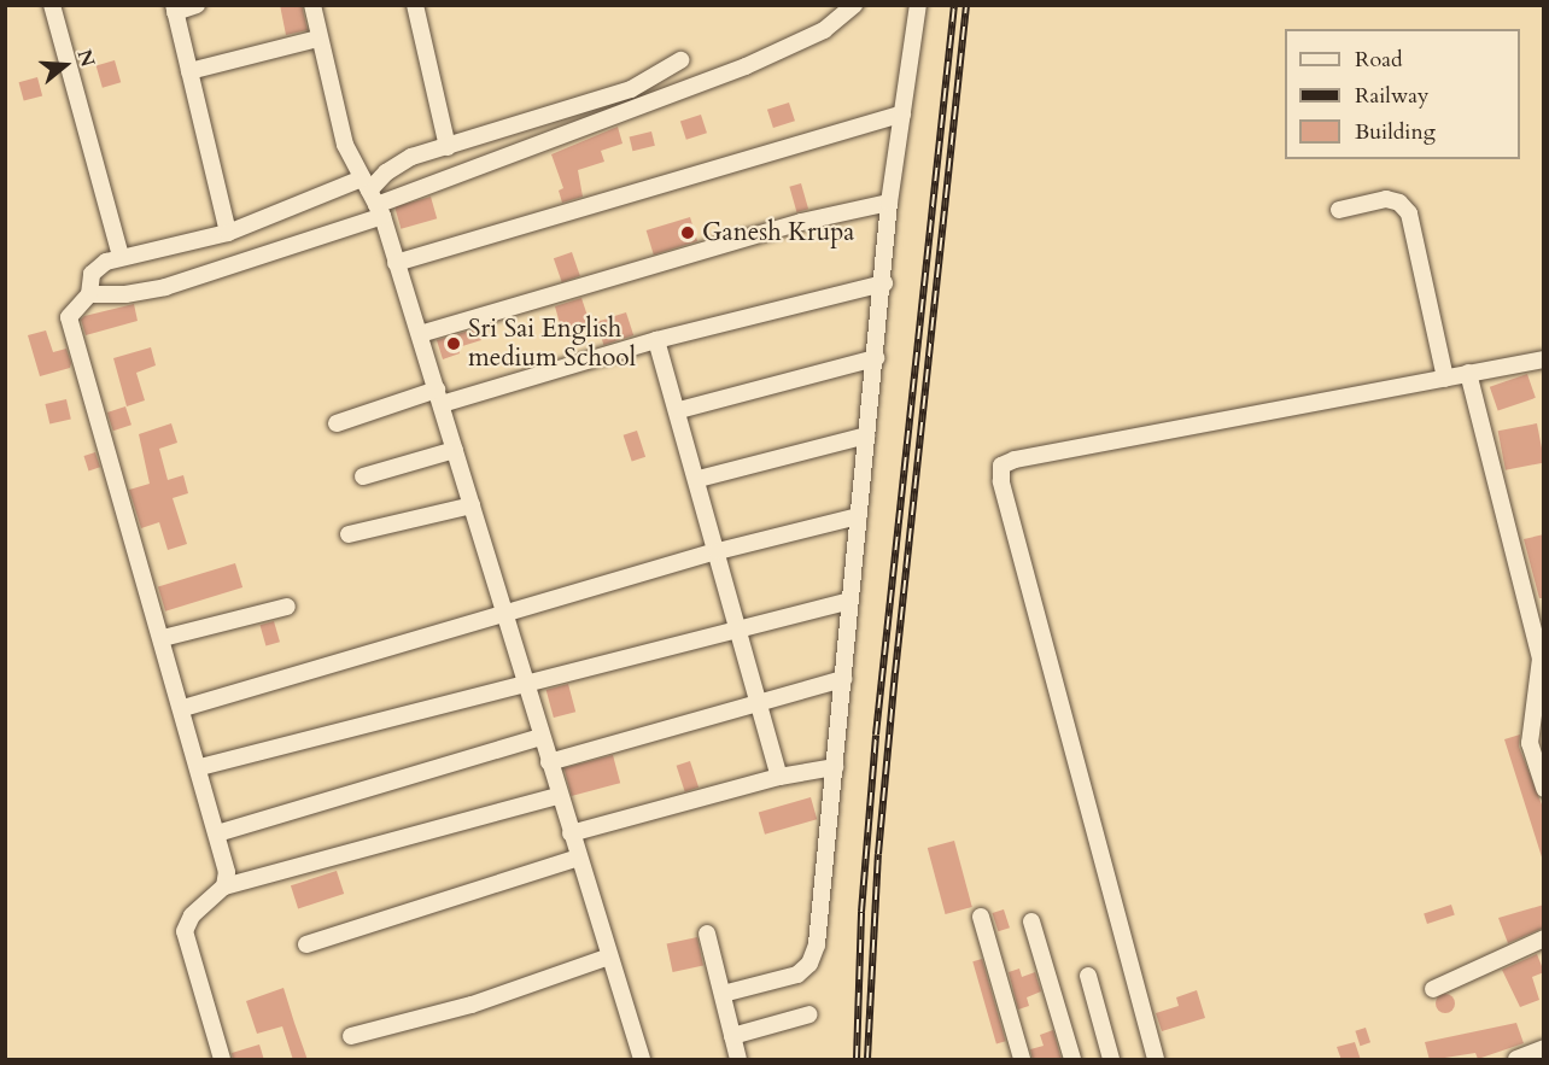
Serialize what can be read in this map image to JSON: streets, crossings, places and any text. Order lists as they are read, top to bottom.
{
  "places": ["Ganesh Krupa", "Sri Sai English medium School"],
  "legend": ["Road", "Railway", "Building"],
  "north": "right"
}
